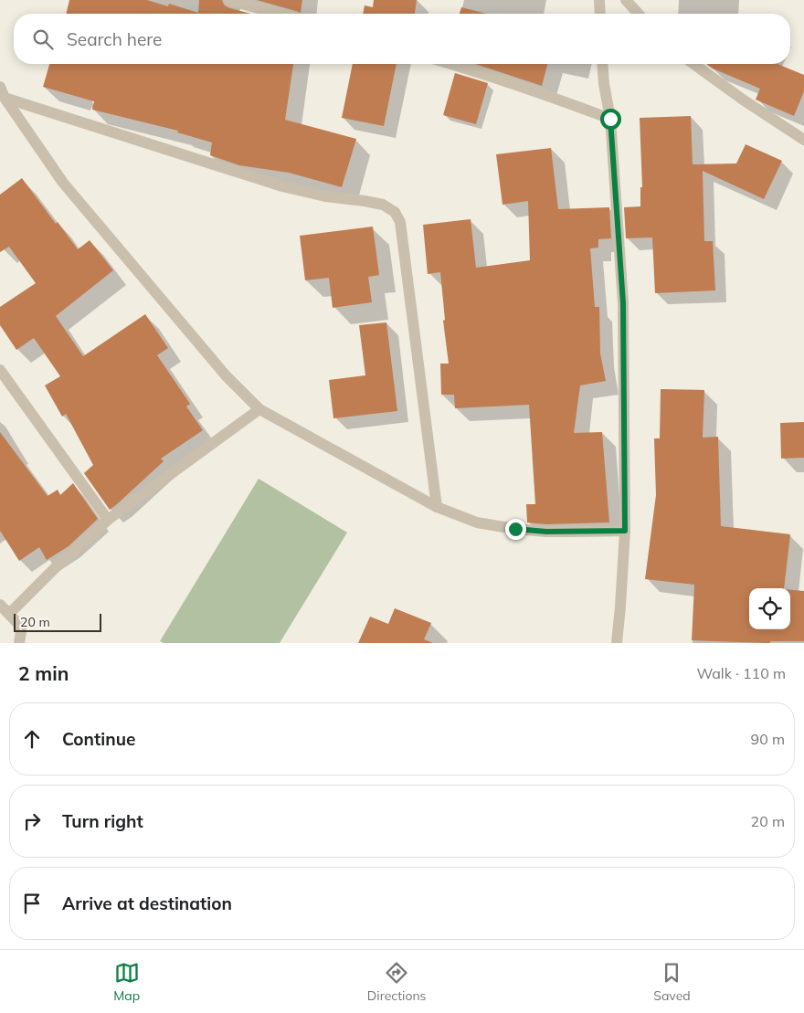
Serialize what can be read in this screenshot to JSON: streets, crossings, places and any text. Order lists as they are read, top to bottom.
{
  "scale_bar": "20 m",
  "page": {
    "search": "Search here",
    "scale": "20 m",
    "heading": ["2 min", "Walk · 110 m"],
    "list": [
      ["Continue", "90 m"],
      ["Turn right", "20 m"],
      "Arrive at destination"
    ],
    "nav": ["Map", "Directions", "Saved"]
  }
}
